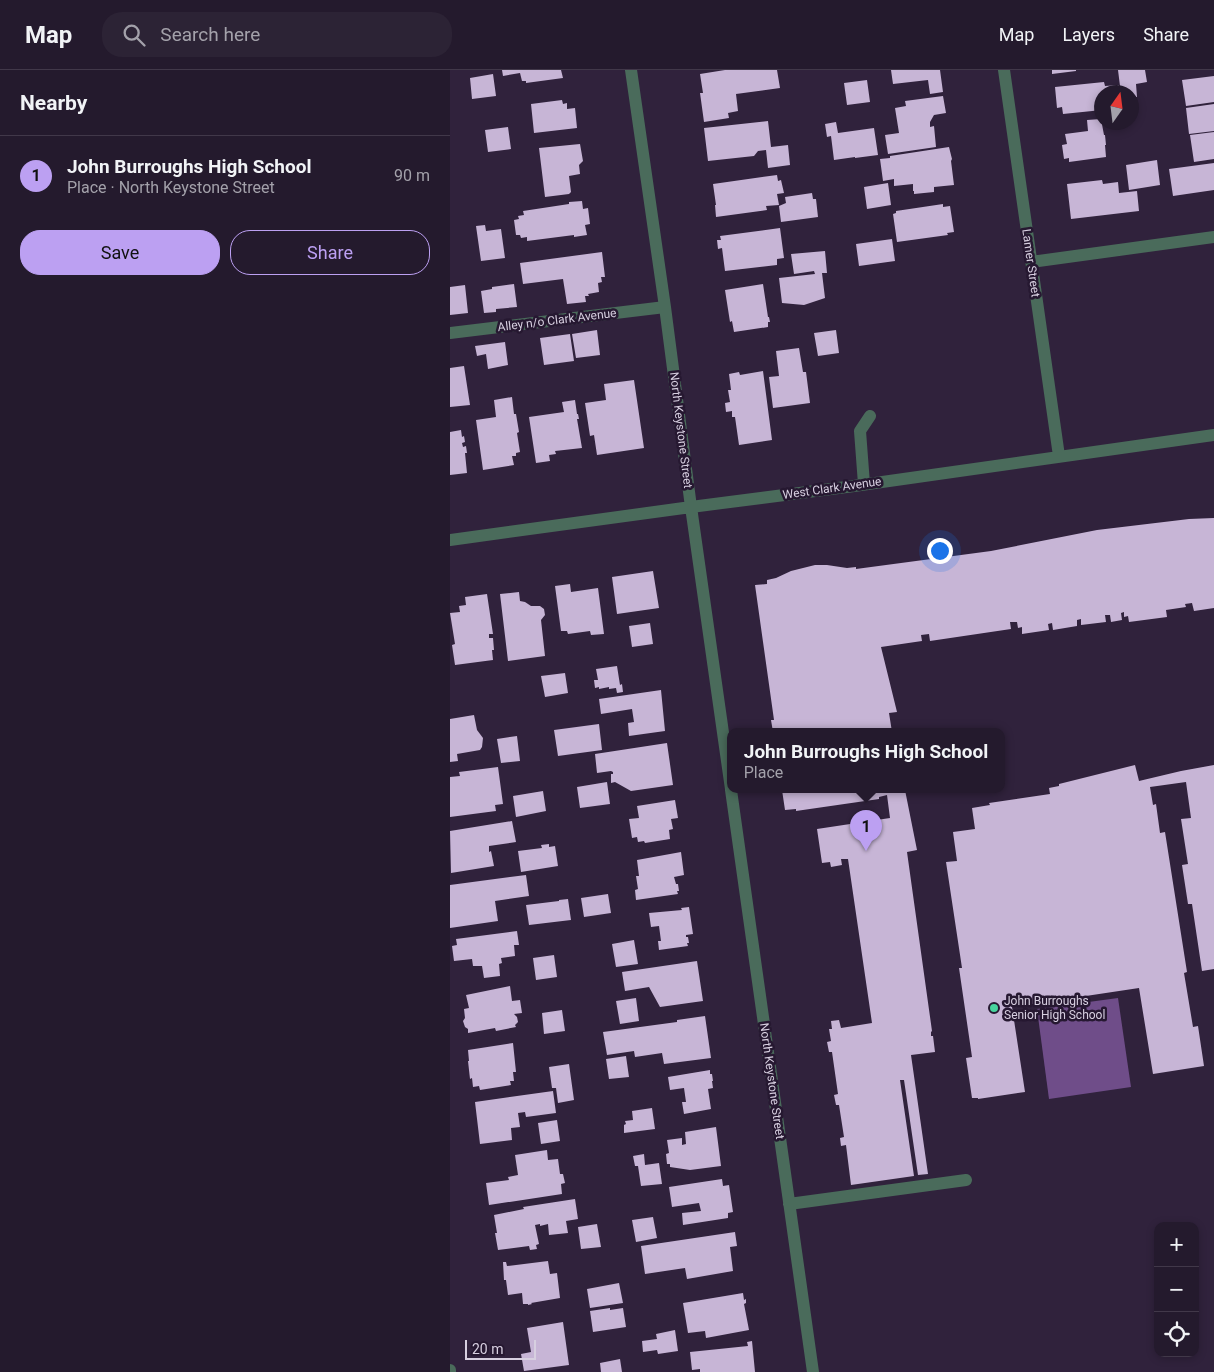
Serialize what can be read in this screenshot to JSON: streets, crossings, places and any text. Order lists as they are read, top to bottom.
{
  "streets": {
    "street": [
      "Lamer Street",
      "Alley n/o Clark Avenue",
      "North Keystone Street",
      "West Clark Avenue"
    ]
  },
  "crossings": [
    ["Lamer Street", "West Clark Avenue"],
    ["Alley n/o Clark Avenue", "North Keystone Street"],
    ["North Keystone Street", "West Clark Avenue"]
  ],
  "places": ["John Burroughs Senior High School"],
  "scale_bar": "20 m",
  "north": "top",
  "page": {
    "header": "Map",
    "search": "Search here",
    "nav": ["Map", "Layers", "Share"],
    "heading": "Nearby",
    "list": [
      {
        "mark": "1",
        "name": "John Burroughs High School",
        "note": "Place · North Keystone Street",
        "value": "90 m"
      }
    ],
    "buttons": ["Save", "Share"],
    "popup": ["John Burroughs High School", "Place"],
    "pins": "1",
    "map_buttons": ["+", "−"],
    "scale": "20 m"
  }
}
